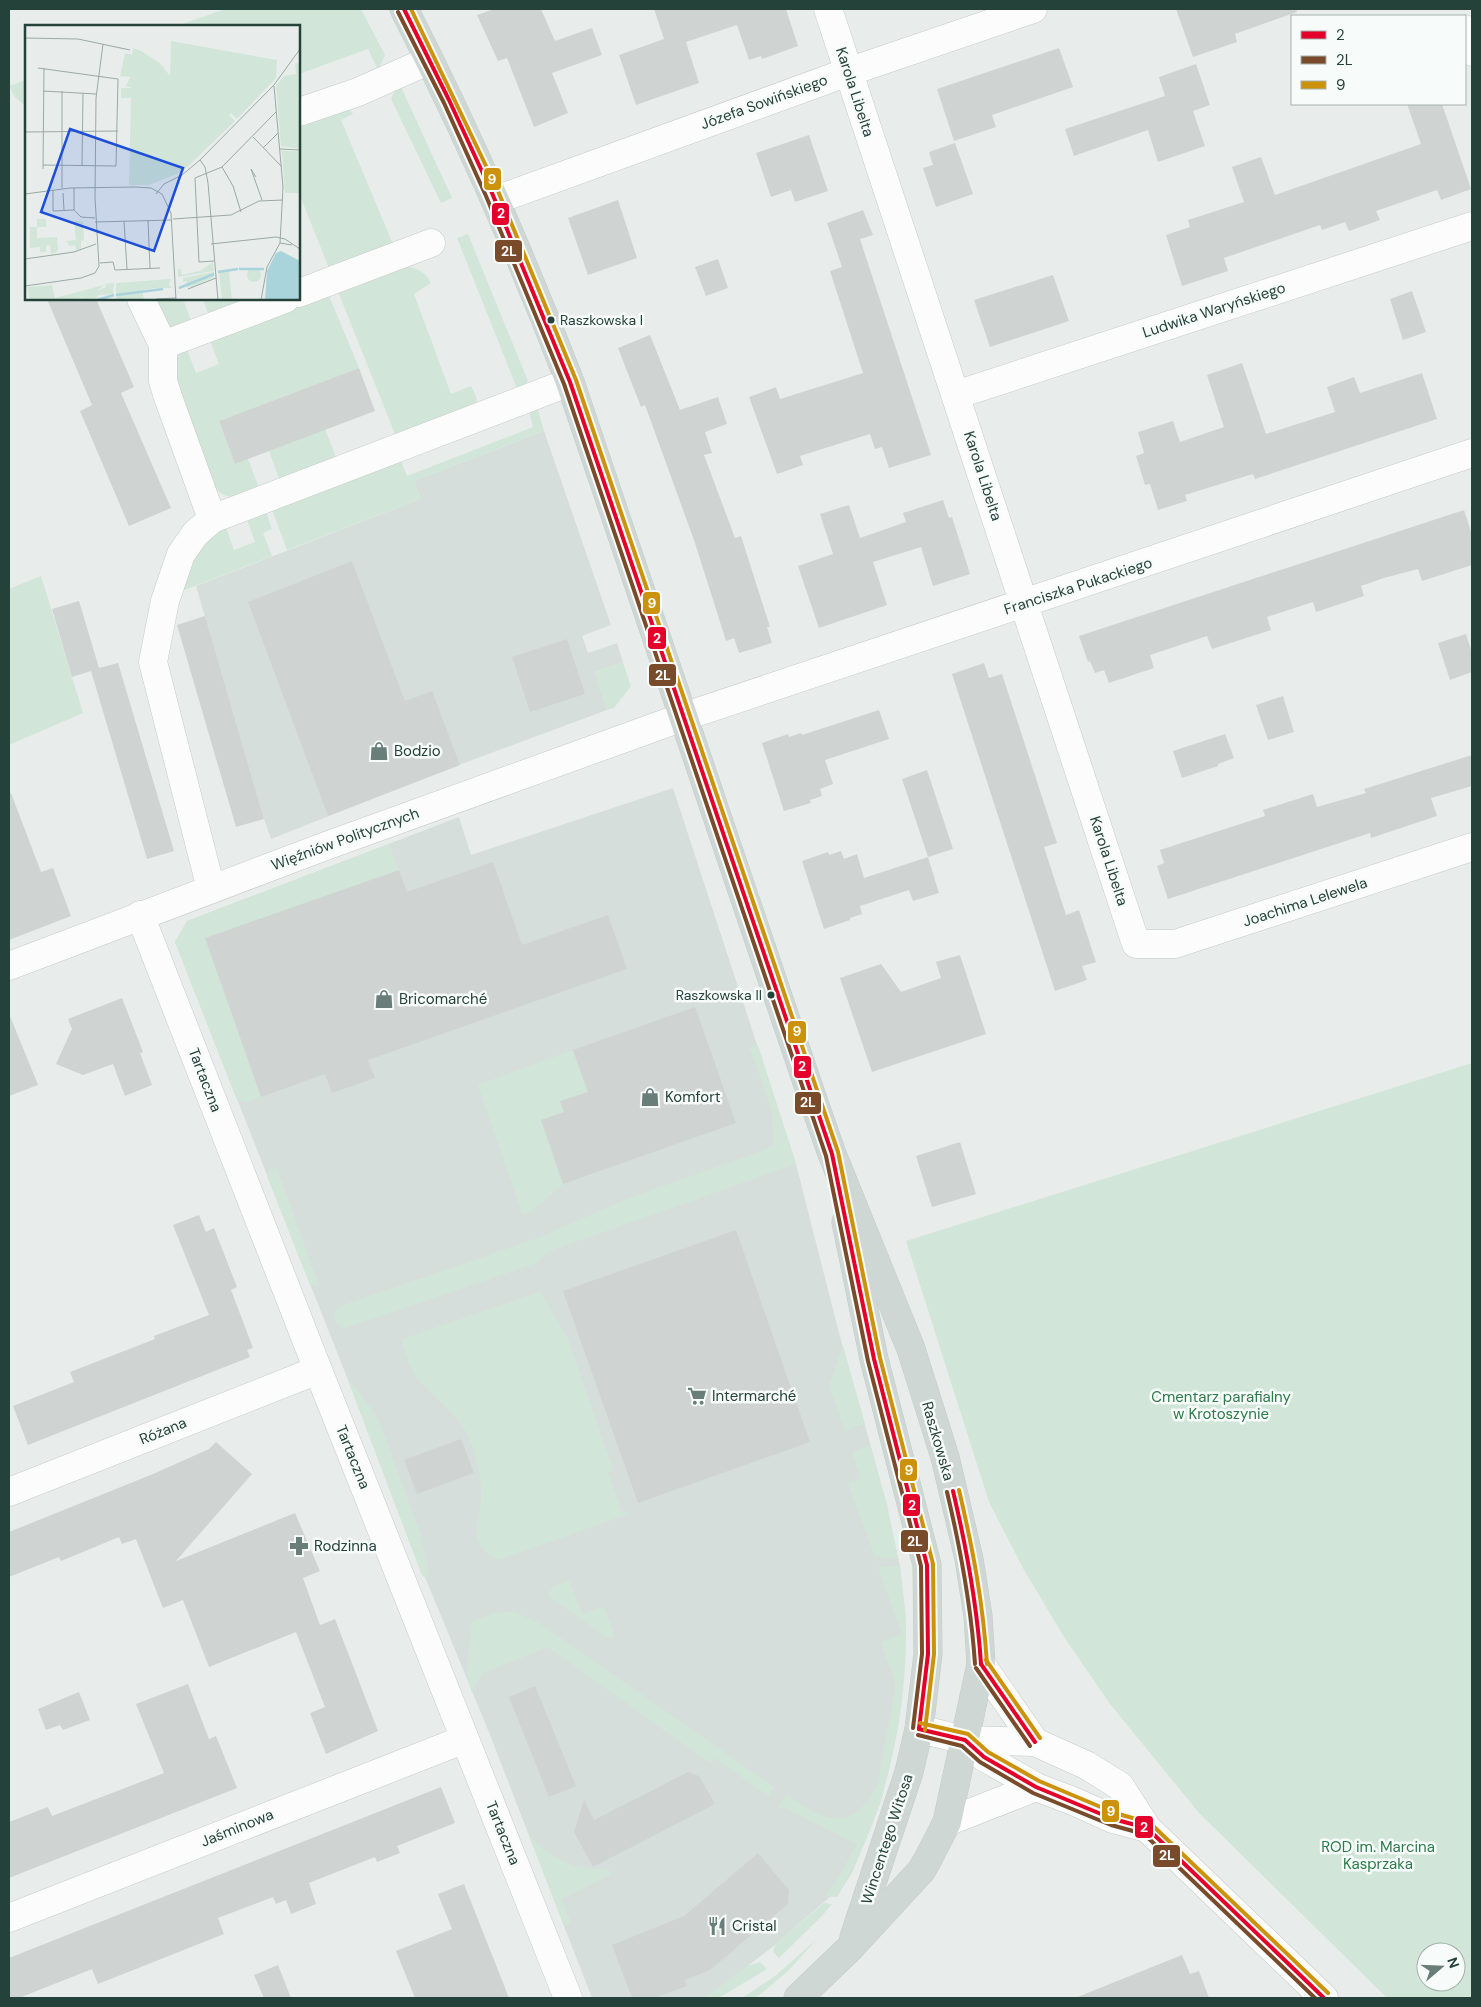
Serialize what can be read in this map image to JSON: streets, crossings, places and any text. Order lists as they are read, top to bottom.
{
  "streets": {
    "main road": ["Raszkowska", "Wincentego Witosa"],
    "street": [
      "Karola Libelta",
      "Józefa Sowińskiego",
      "Ludwika Waryńskiego",
      "Franciszka Pukackiego",
      "Więźniów Politycznych",
      "Joachima Lelewela",
      "Tartaczna",
      "Różana",
      "Jaśminowa"
    ]
  },
  "crossings": [
    ["Karola Libelta", "Józefa Sowińskiego"],
    ["Karola Libelta", "Ludwika Waryńskiego"],
    ["Karola Libelta", "Franciszka Pukackiego"],
    ["Karola Libelta", "Joachima Lelewela"],
    ["Józefa Sowińskiego", "Raszkowska"],
    ["Franciszka Pukackiego", "Więźniów Politycznych"],
    ["Franciszka Pukackiego", "Raszkowska"],
    ["Więźniów Politycznych", "Tartaczna"],
    ["Więźniów Politycznych", "Raszkowska"],
    ["Tartaczna", "Różana"],
    ["Tartaczna", "Jaśminowa"],
    ["Raszkowska", "Wincentego Witosa"]
  ],
  "parks": ["Cmentarz parafialny w Krotoszynie", "ROD im. Marcina Kasprzaka"],
  "places": {
    "other": ["Raszkowska I", "Raszkowska II"],
    "shop": ["Bodzio", "Bricomarché", "Komfort"],
    "supermarket": ["Intermarché"],
    "pharmacy": ["Rodzinna"],
    "restaurant": ["Cristal"]
  },
  "lines": ["transit line 2", "transit line 9", "transit line 2L"],
  "legend": ["2", "2L", "9"],
  "north": "right"
}
